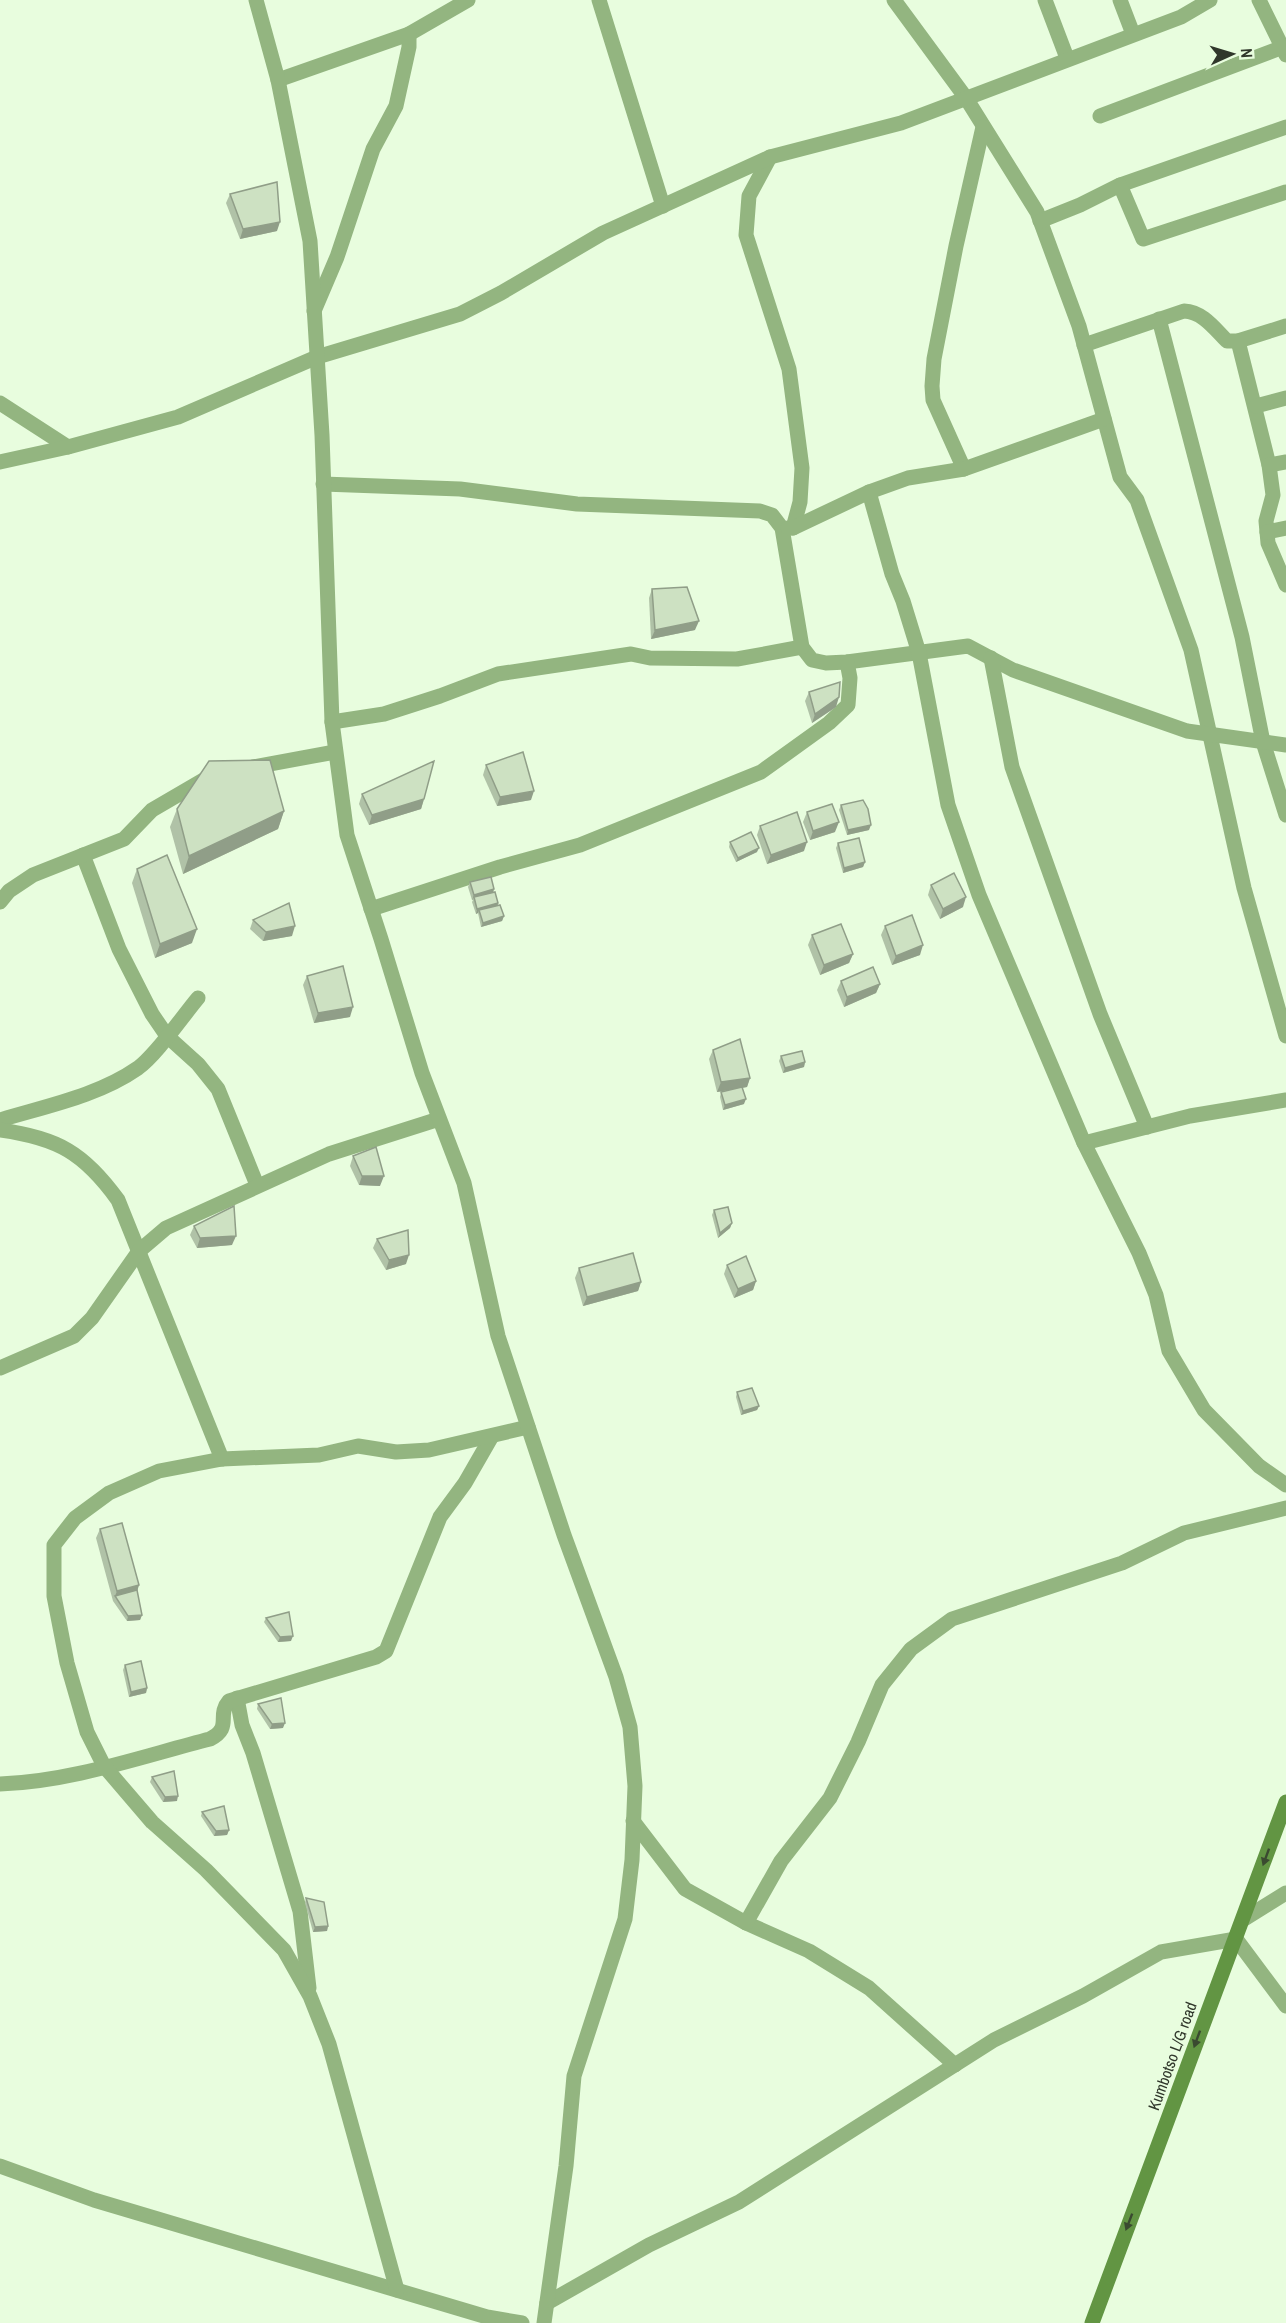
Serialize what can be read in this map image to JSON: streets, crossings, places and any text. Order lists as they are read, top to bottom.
{
  "streets": {
    "main road": ["Kumbotso L/G road"]
  },
  "one_way": ["Kumbotso L/G road"],
  "north": "right"
}
